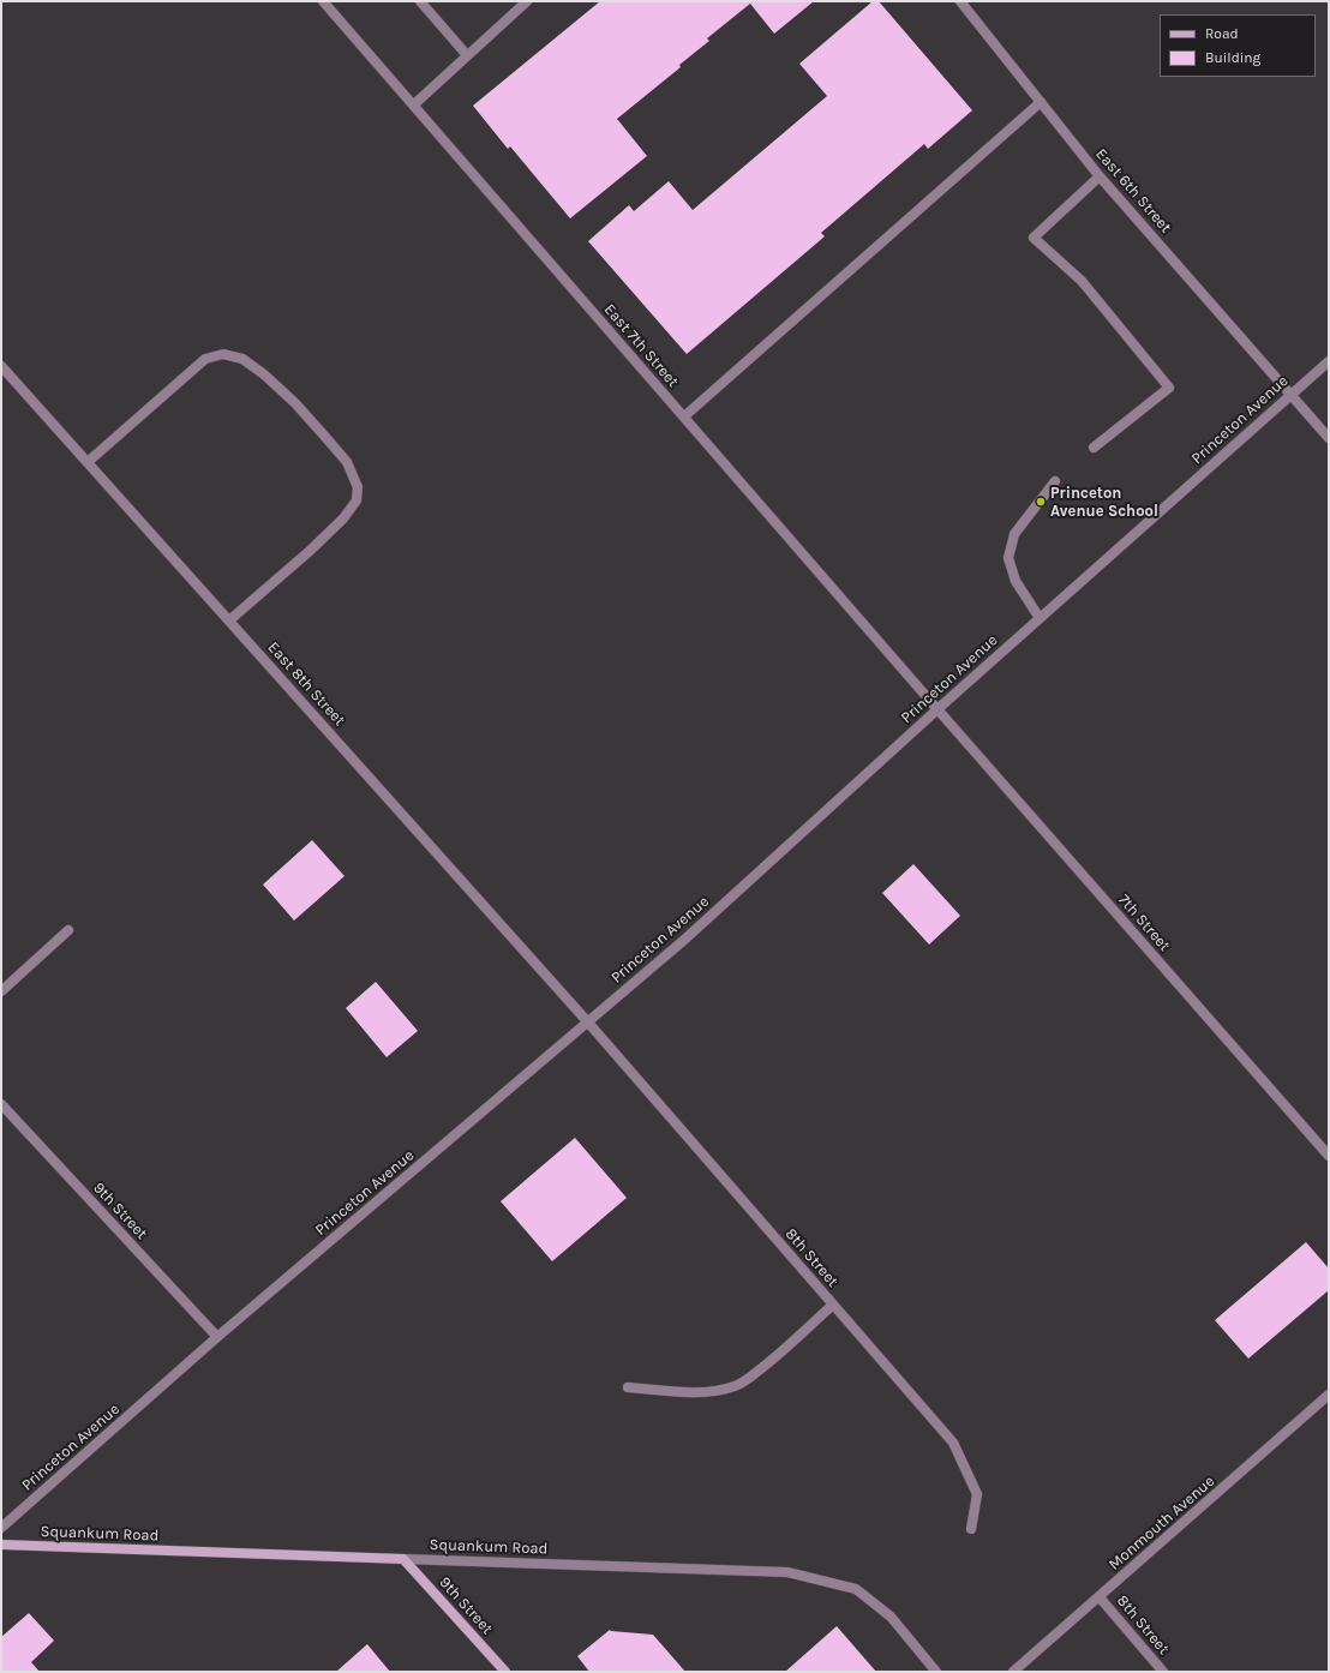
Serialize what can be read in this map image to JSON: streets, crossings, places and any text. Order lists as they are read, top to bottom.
{
  "streets": {
    "main road": ["9th Street", "Squankum Road"],
    "street": [
      "East 6th Street",
      "East 7th Street",
      "Princeton Avenue",
      "East 8th Street",
      "7th Street",
      "8th Street",
      "Monmouth Avenue"
    ]
  },
  "crossings": [
    ["East 6th Street", "Princeton Avenue"],
    ["East 7th Street", "Princeton Avenue"],
    ["East 7th Street", "7th Street"],
    ["Princeton Avenue", "East 8th Street"],
    ["Princeton Avenue", "7th Street"],
    ["Princeton Avenue", "9th Street"],
    ["Princeton Avenue", "8th Street"],
    ["East 8th Street", "8th Street"],
    ["9th Street", "Squankum Road"],
    ["8th Street", "Monmouth Avenue"]
  ],
  "places": ["Princeton Avenue School"],
  "legend": ["Road", "Building"]
}
